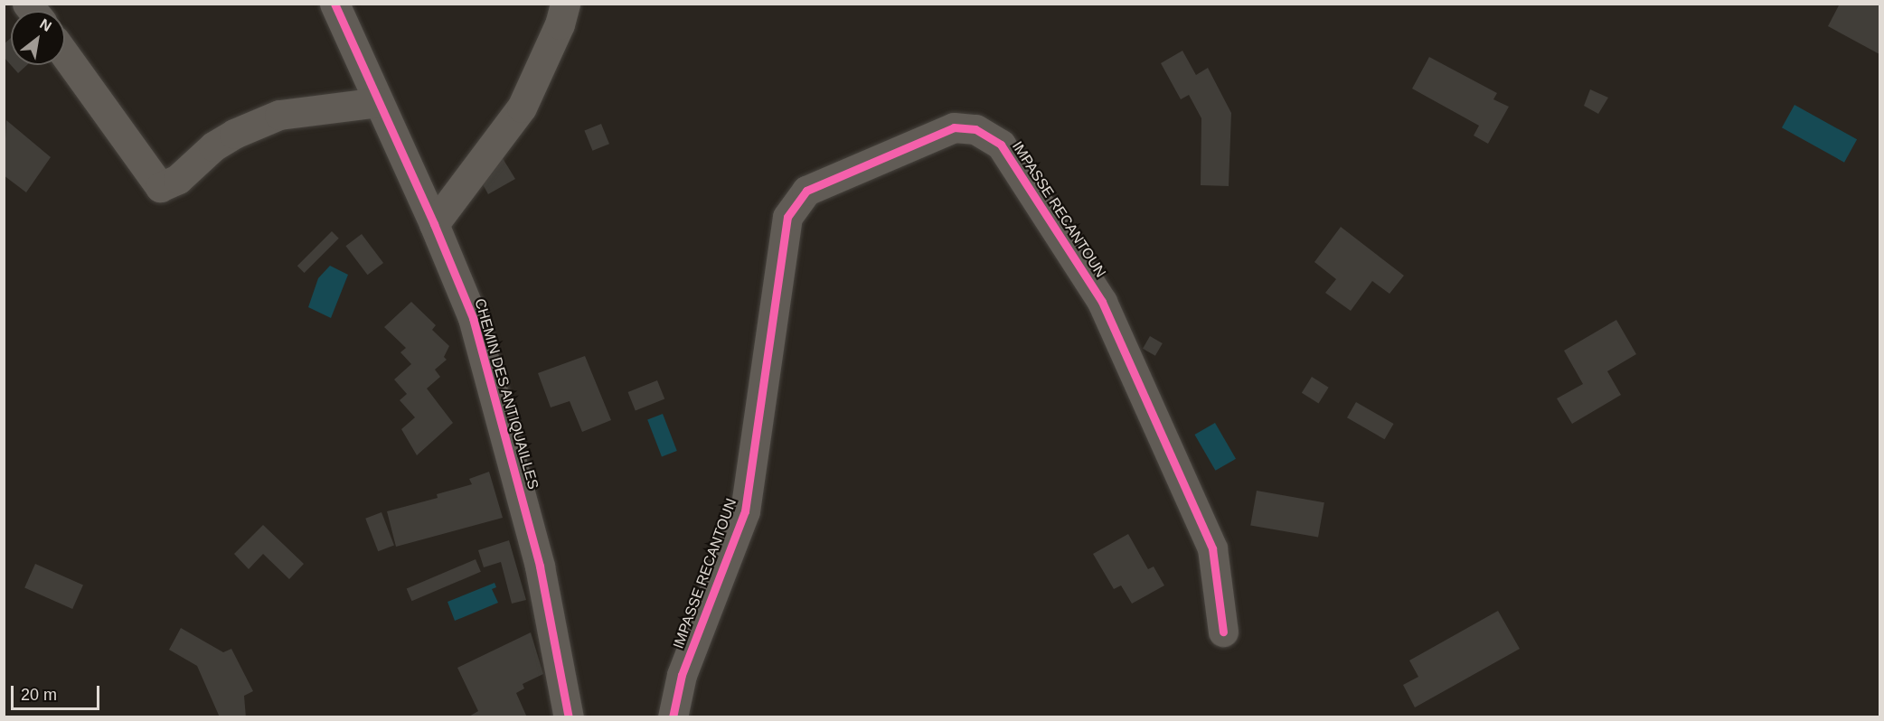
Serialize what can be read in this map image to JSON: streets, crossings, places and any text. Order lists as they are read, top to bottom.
{
  "streets": {
    "street": ["IMPASSE RECANTOUN", "CHEMIN DES ANTIQUAILLES"]
  },
  "scale_bar": "20 m",
  "north": "top right"
}
